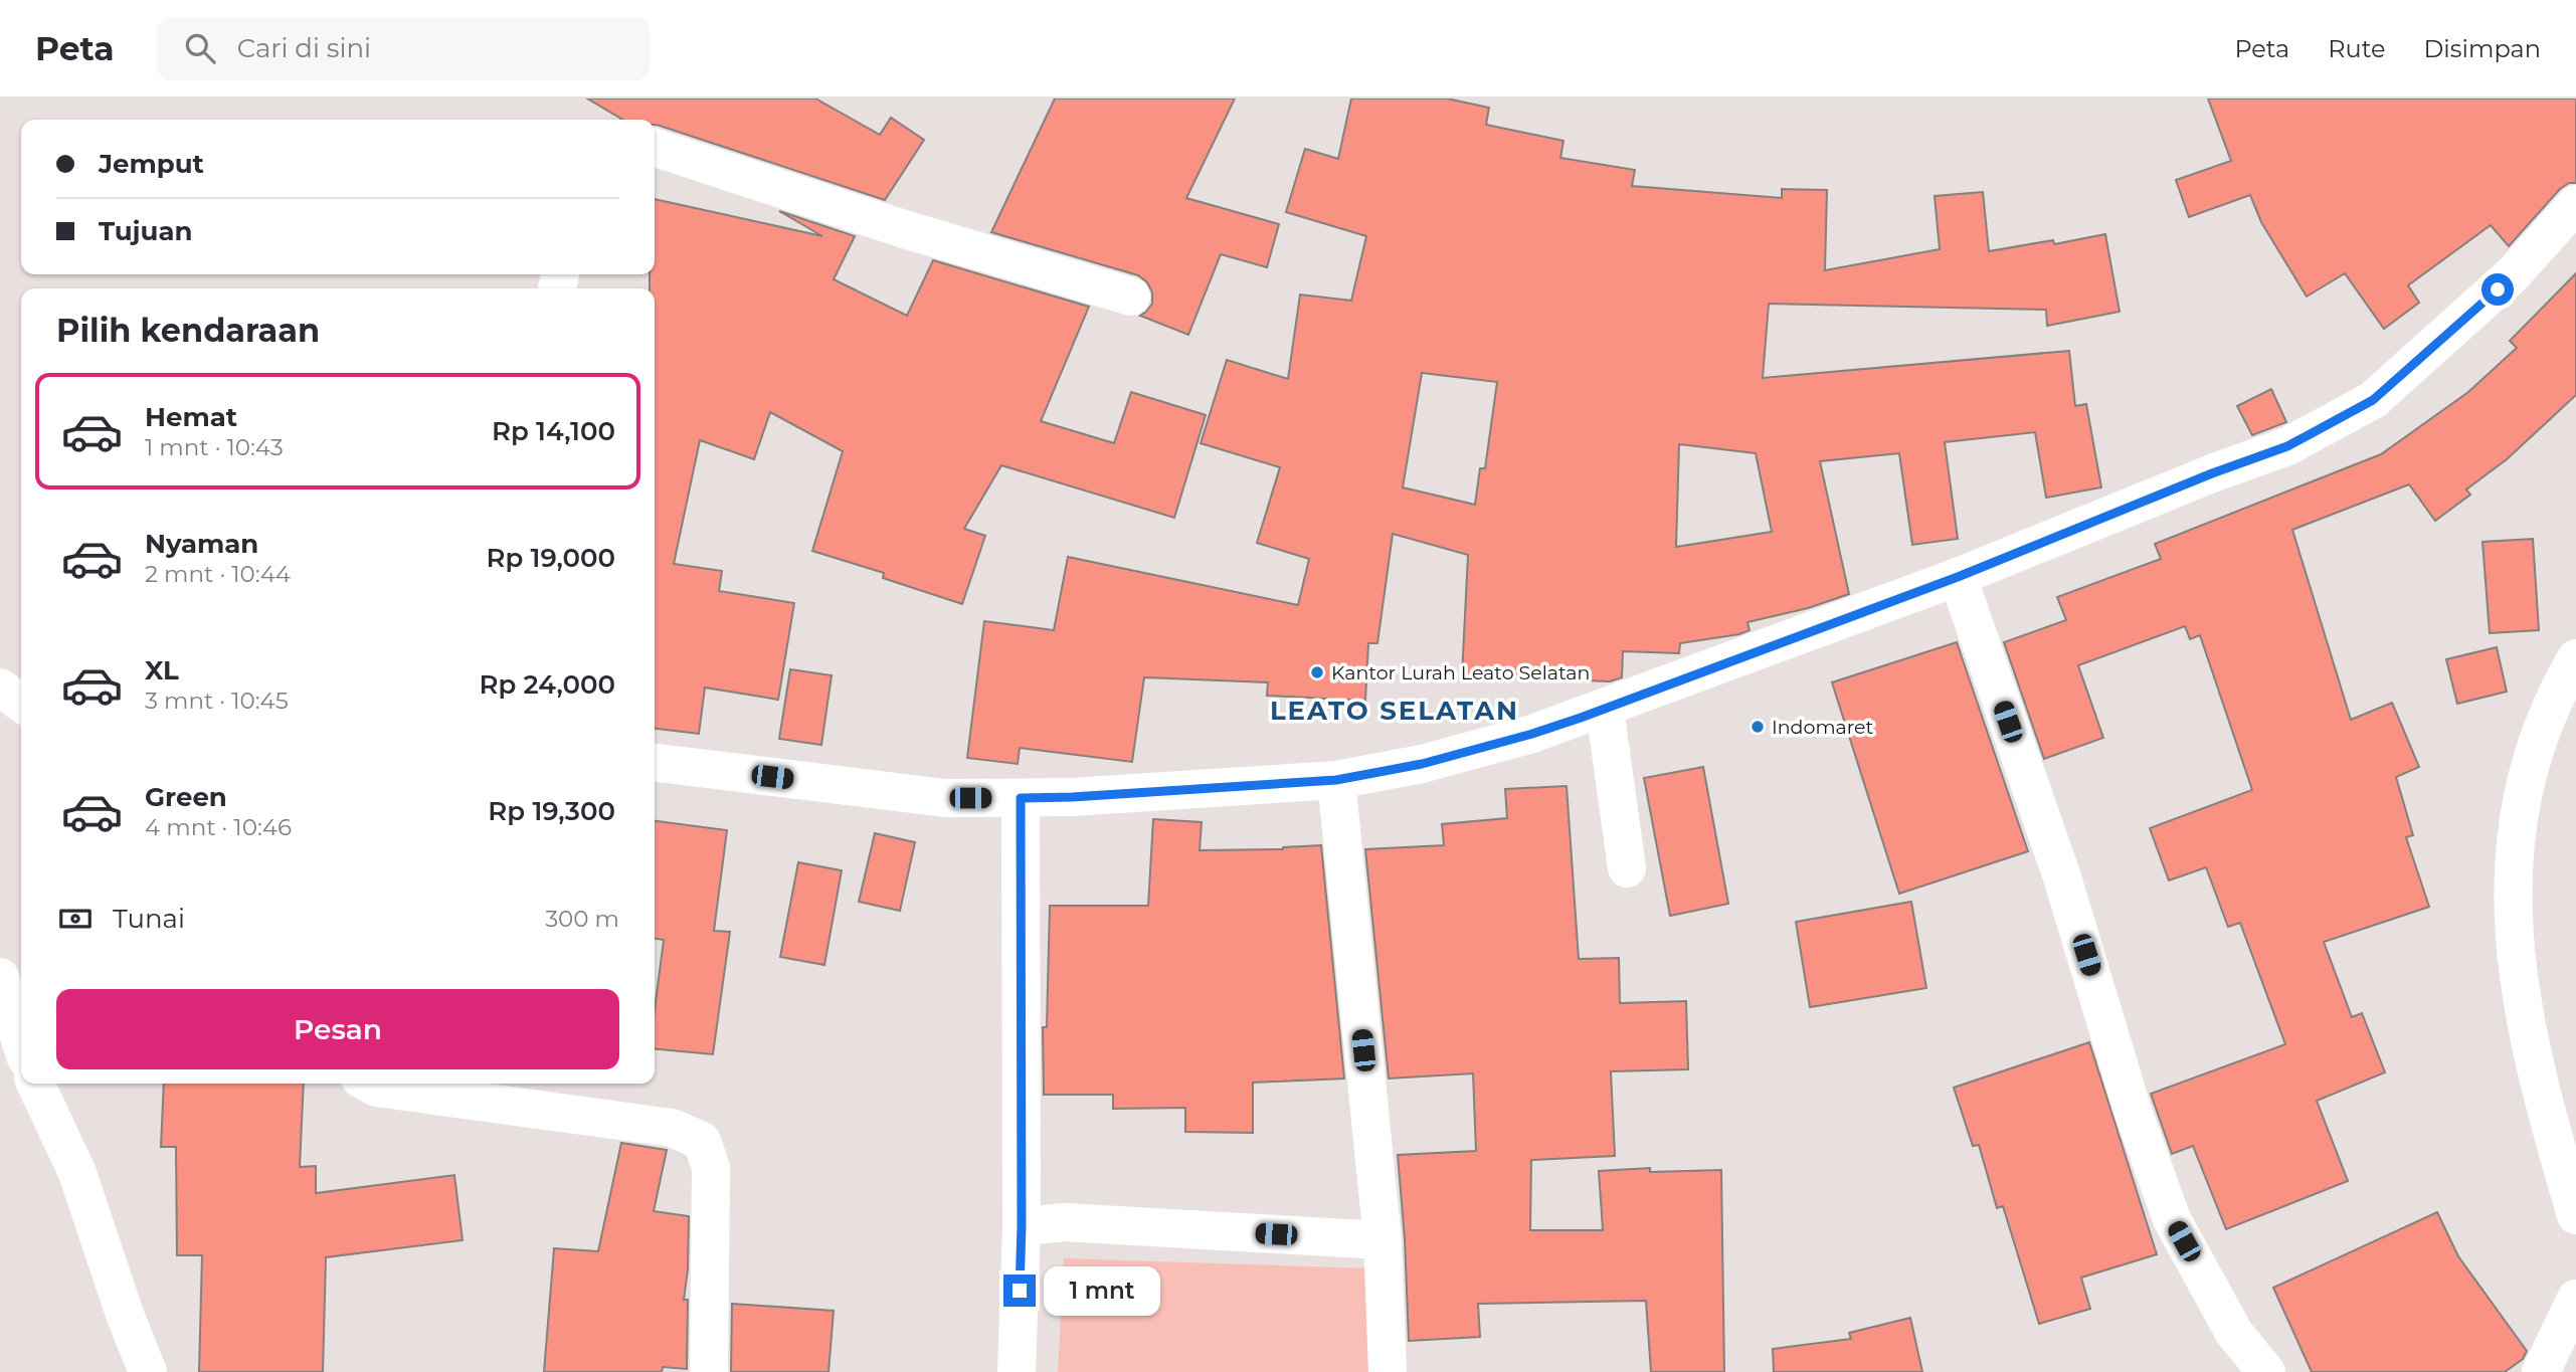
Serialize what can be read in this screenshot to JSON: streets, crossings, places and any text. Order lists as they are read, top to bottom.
{
  "districts": ["LEATO SELATAN"],
  "places": ["Kantor Lurah Leato Selatan", "Indomaret"],
  "page": {
    "header": "Peta",
    "search": "Cari di sini",
    "nav": ["Peta", "Rute", "Disimpan"],
    "banner": ["Jemput", "Tujuan"],
    "heading": "Pilih kendaraan",
    "list": [
      {
        "name": "Hemat",
        "note": "1 mnt · 10:43",
        "value": "Rp 14,100"
      },
      {
        "name": "Nyaman",
        "note": "2 mnt · 10:44",
        "value": "Rp 19,000"
      },
      {
        "name": "XL",
        "note": "3 mnt · 10:45",
        "value": "Rp 24,000"
      },
      {
        "name": "Green",
        "note": "4 mnt · 10:46",
        "value": "Rp 19,300"
      }
    ],
    "pay": ["Tunai", "300 m"],
    "buttons": "Pesan",
    "bubble": "1 mnt"
  }
}
